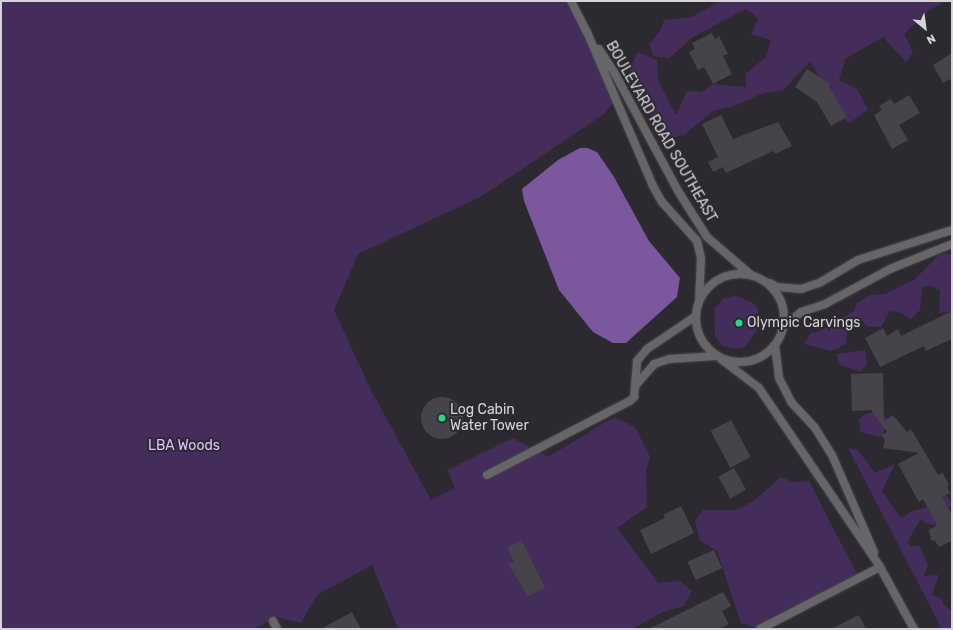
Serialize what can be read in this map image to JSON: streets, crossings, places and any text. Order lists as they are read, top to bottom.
{
  "streets": {
    "street": ["BOULEVARD ROAD SOUTHEAST"]
  },
  "parks": ["LBA Woods"],
  "places": ["Olympic Carvings", "Log Cabin Water Tower"],
  "north": "bottom right"
}
